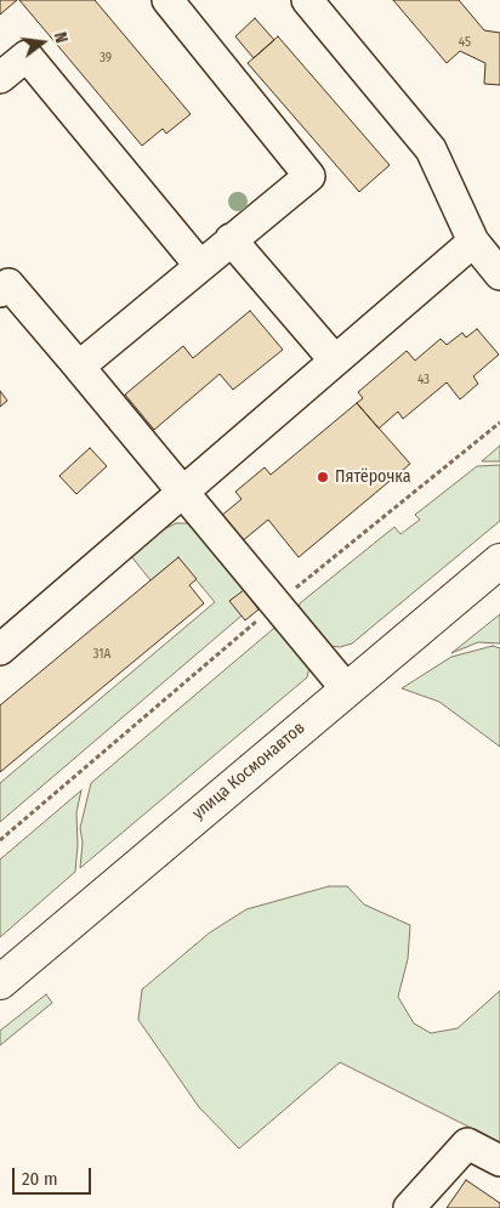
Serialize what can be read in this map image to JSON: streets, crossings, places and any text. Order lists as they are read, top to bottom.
{
  "streets": {
    "main road": ["улица Космонавтов"]
  },
  "places": ["Пятёрочка"],
  "house_numbers": [
    "45",
    "39",
    "43",
    "31А"
  ],
  "scale_bar": "20 m",
  "north": "right"
}
